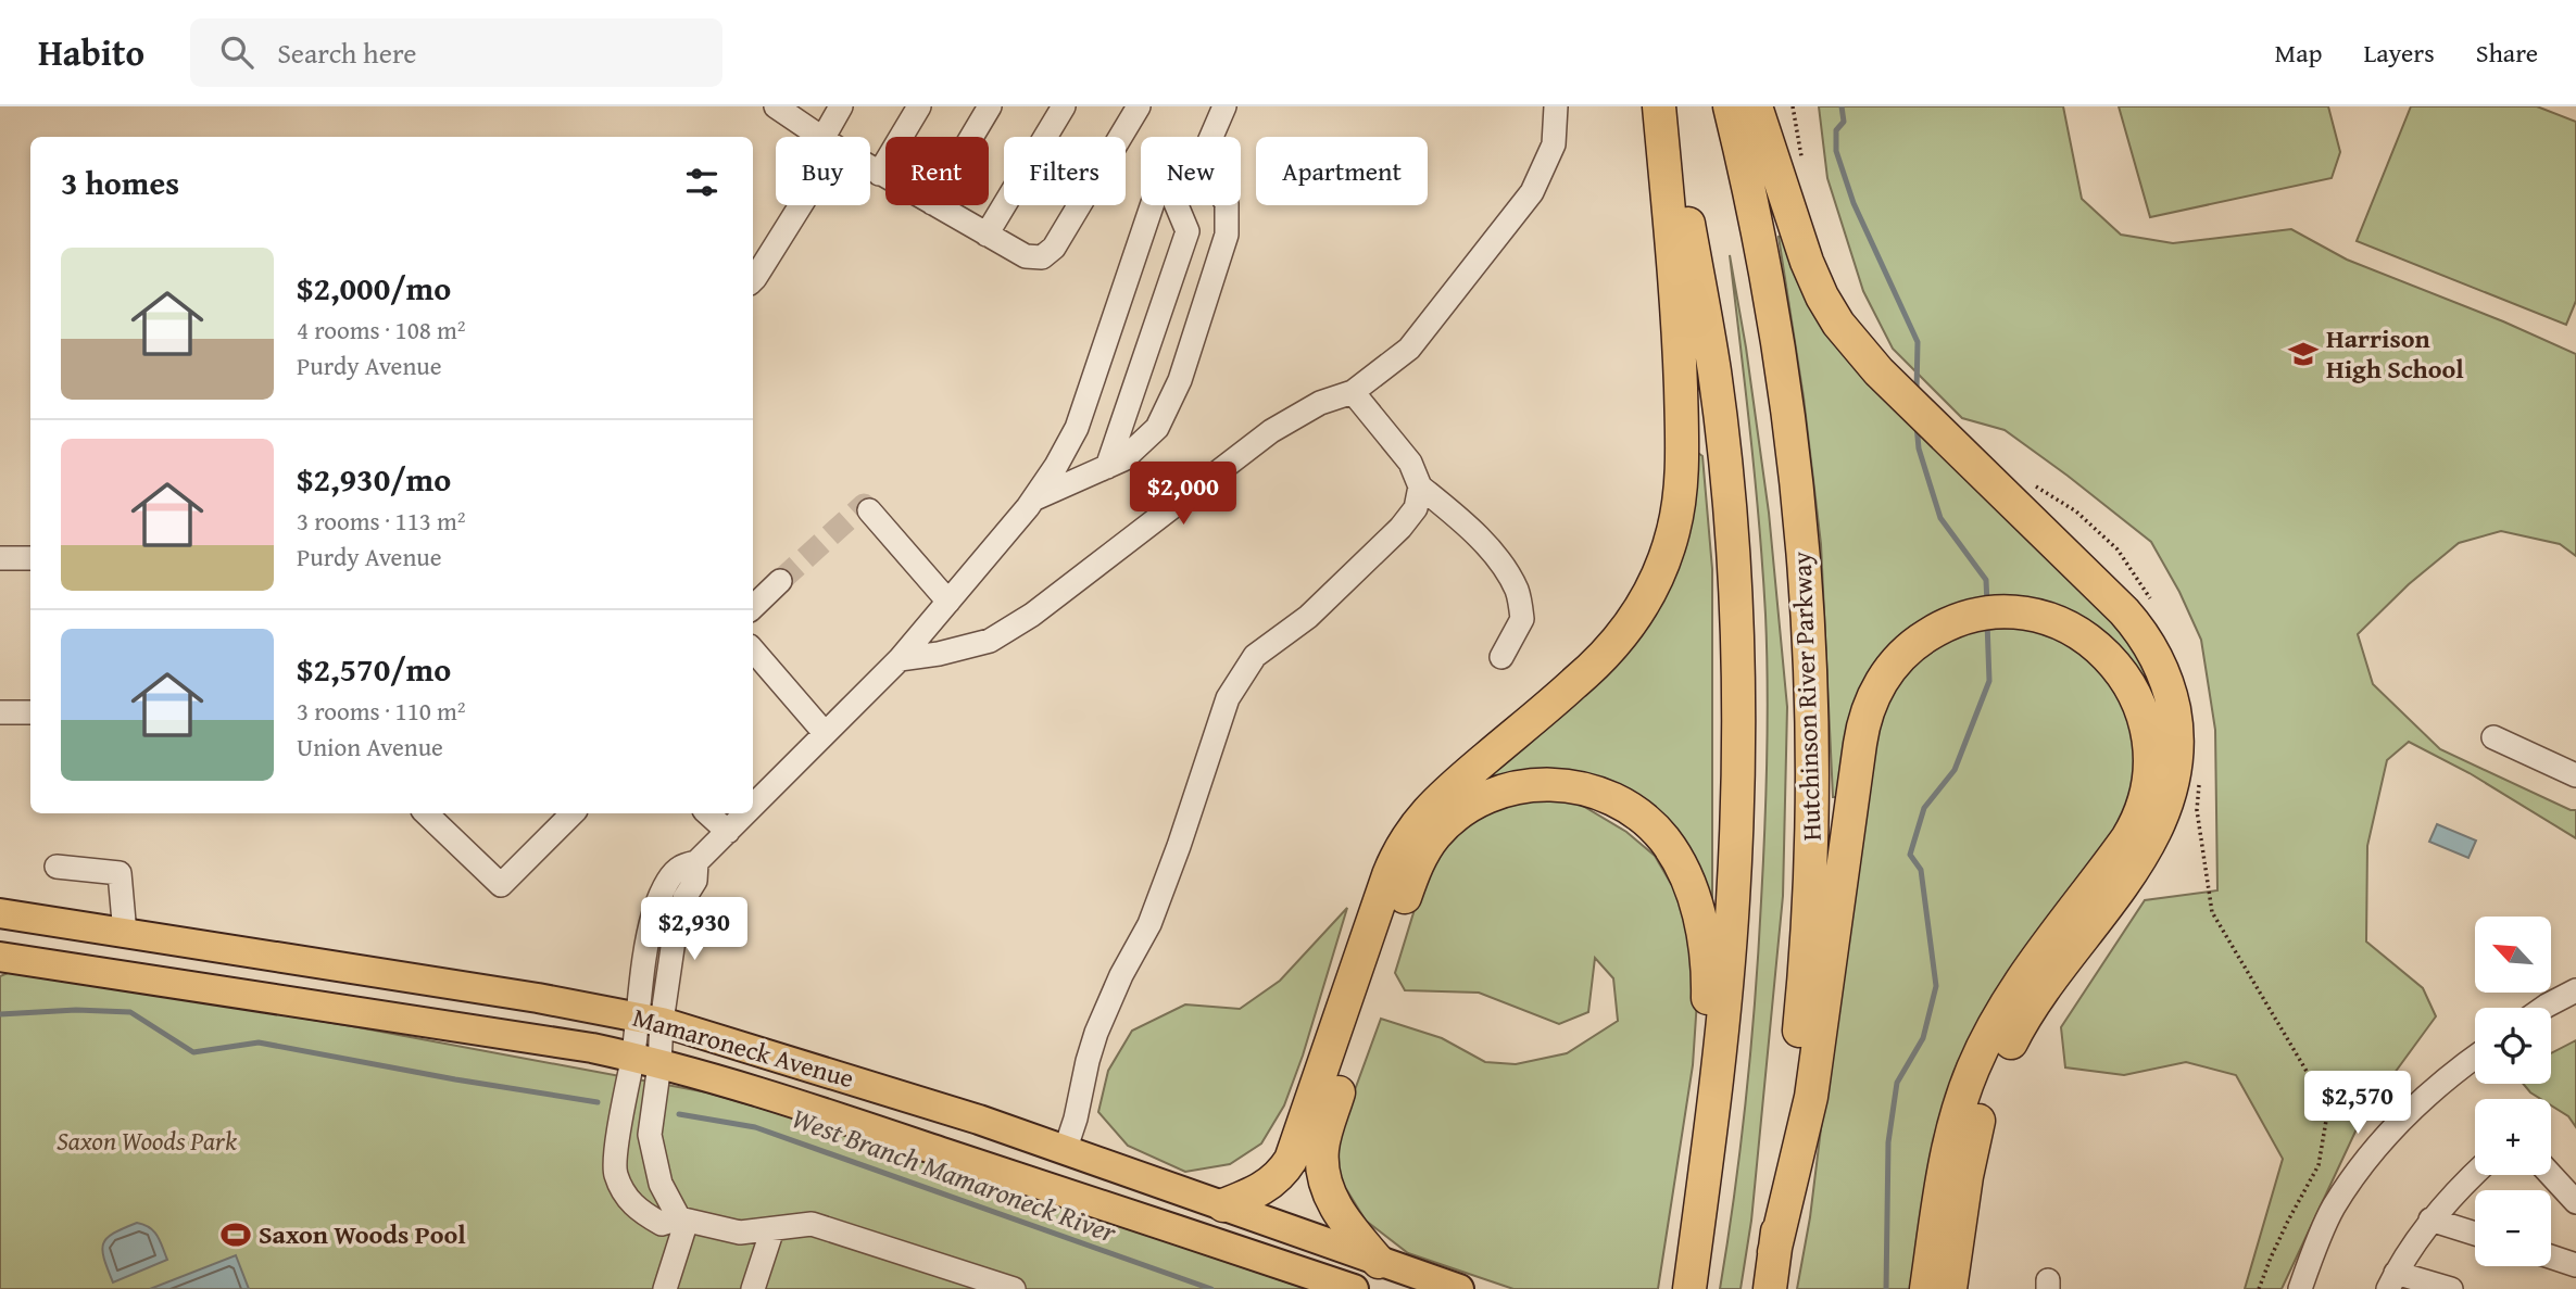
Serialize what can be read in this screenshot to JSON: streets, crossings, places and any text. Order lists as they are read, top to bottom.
{
  "streets": {
    "highway": ["Hutchinson River Parkway"],
    "main road": ["Mamaroneck Avenue"]
  },
  "water": ["West Branch Mamaroneck River"],
  "parks": ["Saxon Woods Park"],
  "places": {
    "school or university": ["Harrison High School"],
    "sports": ["Saxon Woods Pool"]
  },
  "north": "top left",
  "page": {
    "header": "Habito",
    "search": "Search here",
    "nav": ["Map", "Layers", "Share"],
    "chip": [
      "Buy",
      "Rent",
      "Filters",
      "New",
      "Apartment"
    ],
    "heading": "3 homes",
    "list": [
      {
        "name": "$2,000/mo",
        "note": "4 rooms · 108 m² · Purdy Avenue"
      },
      {
        "name": "$2,930/mo",
        "note": "3 rooms · 113 m² · Purdy Avenue"
      },
      {
        "name": "$2,570/mo",
        "note": "3 rooms · 110 m² · Union Avenue"
      }
    ],
    "price": ["$2,000", "$2,930", "$2,570"],
    "map_buttons": ["+", "−"]
  }
}
